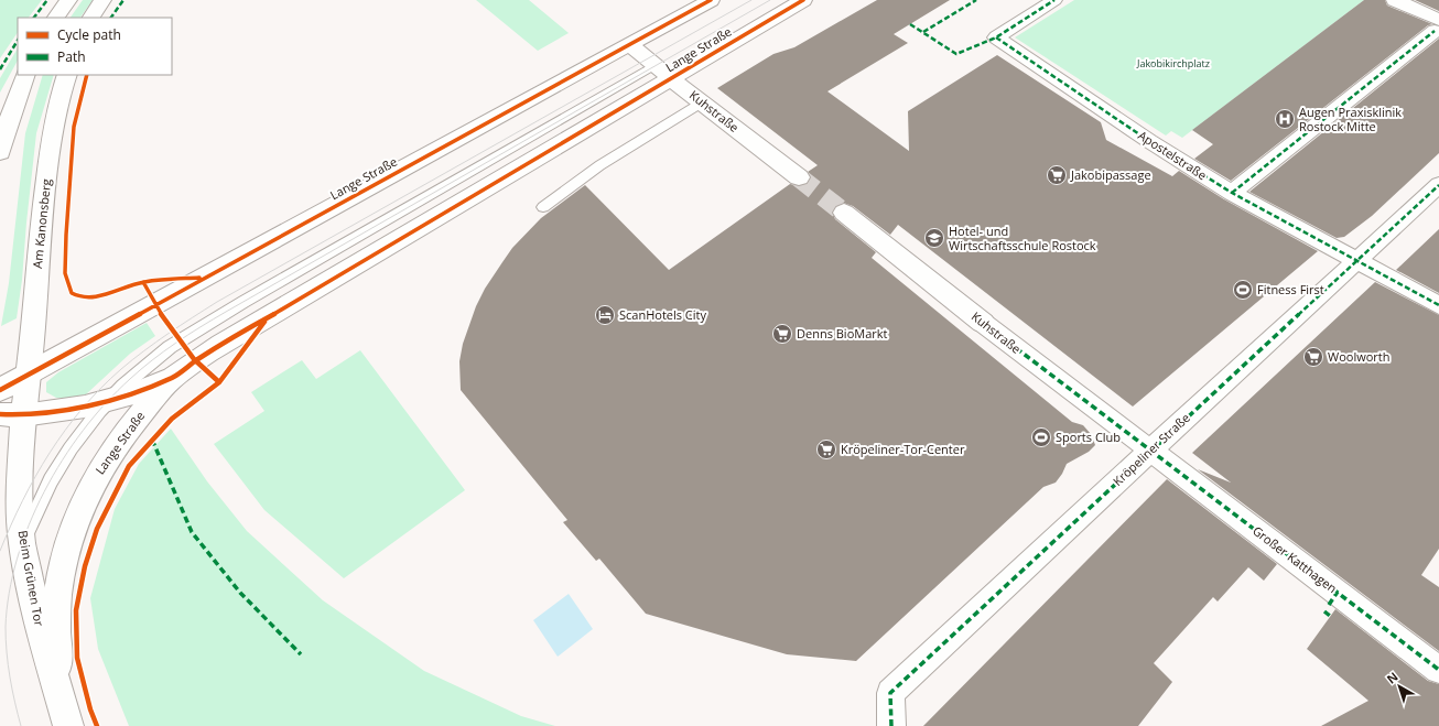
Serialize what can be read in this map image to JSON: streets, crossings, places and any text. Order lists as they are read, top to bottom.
{
  "streets": {
    "street": [
      "Lange Straße",
      "Kuhstraße",
      "Apostelstraße",
      "Am Kanonsberg",
      "Kröpeliner Straße",
      "Großer Katthagen",
      "Beim Grünen Tor"
    ]
  },
  "crossings": [
    ["Lange Straße", "Kuhstraße"],
    ["Lange Straße", "Am Kanonsberg"],
    ["Lange Straße", "Beim Grünen Tor"],
    ["Kuhstraße", "Kröpeliner Straße"],
    ["Kuhstraße", "Großer Katthagen"],
    ["Apostelstraße", "Kröpeliner Straße"],
    ["Am Kanonsberg", "Beim Grünen Tor"],
    ["Kröpeliner Straße", "Großer Katthagen"]
  ],
  "parks": ["Jakobikirchplatz"],
  "places": {
    "hospital": ["Augen Praxisklinik Rostock Mitte"],
    "supermarket": [
      "Jakobipassage",
      "Denns BioMarkt",
      "Woolworth",
      "Kröpeliner-Tor-Center"
    ],
    "school or university": ["Hotel- und Wirtschaftsschule Rostock"],
    "sports": ["Fitness First", "Sports Club"],
    "hotel": ["ScanHotels City"]
  },
  "legend": ["Cycle path", "Path"],
  "north": "top left"
}
